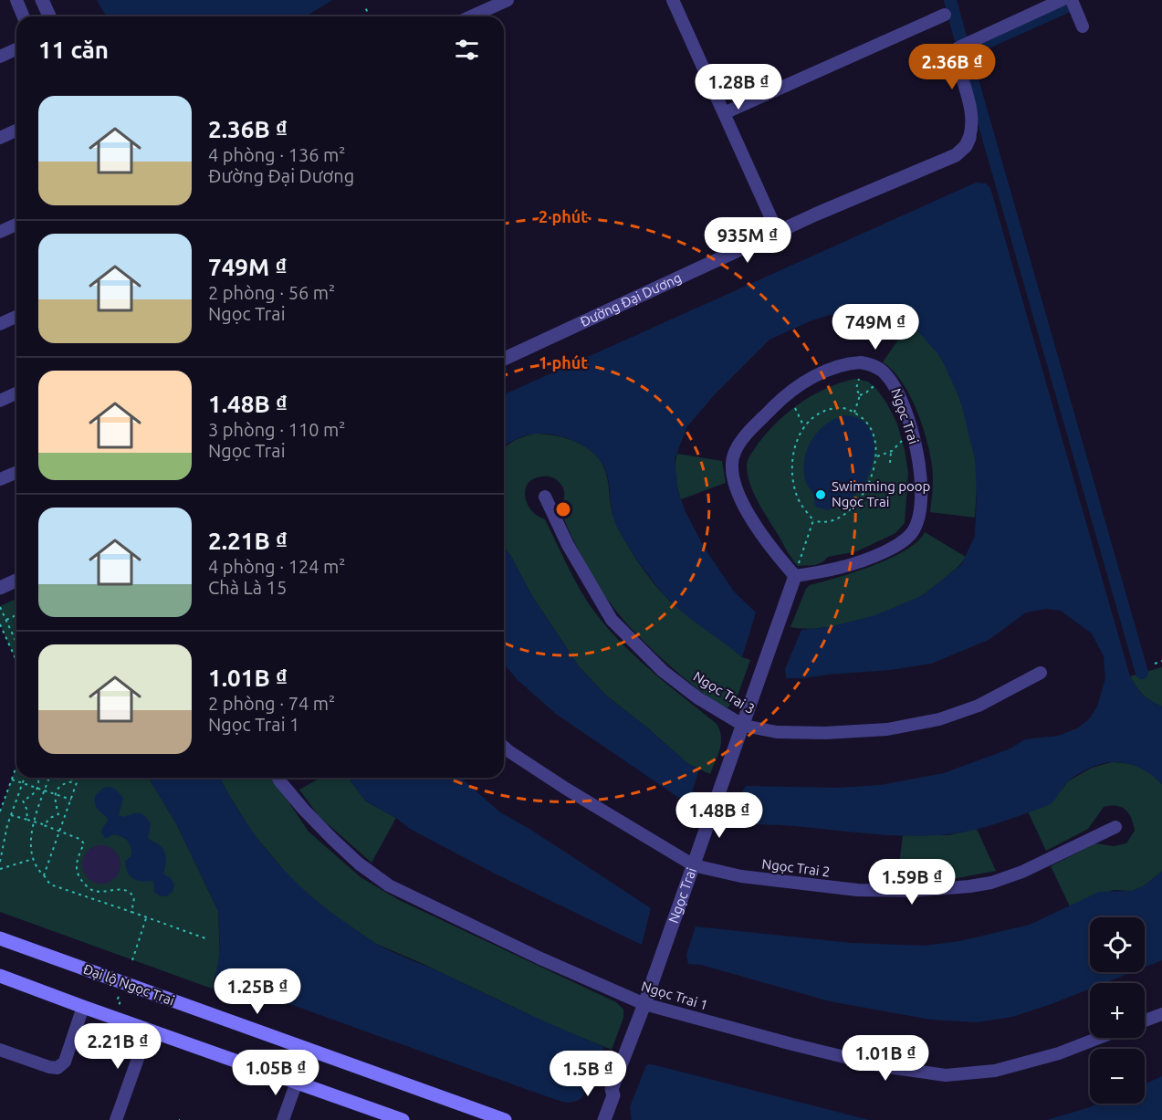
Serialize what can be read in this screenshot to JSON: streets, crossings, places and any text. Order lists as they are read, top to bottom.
{
  "streets": {
    "main road": ["Đại lộ Ngọc Trai"],
    "street": [
      "Đường Đại Dương",
      "Ngọc Trai",
      "Ngọc Trai 3",
      "Ngọc Trai 2",
      "Ngọc Trai 1"
    ]
  },
  "crossings": [
    ["Ngọc Trai", "Ngọc Trai 3"],
    ["Ngọc Trai", "Ngọc Trai 2"],
    ["Ngọc Trai", "Ngọc Trai 1"]
  ],
  "places": ["Swimming poop Ngọc Trai"],
  "page": {
    "heading": "11 căn",
    "price": [
      "2.36B ₫",
      "1.28B ₫",
      "935M ₫",
      "749M ₫",
      "1.48B ₫",
      "1.59B ₫",
      "1.25B ₫",
      "2.21B ₫",
      "1.01B ₫",
      "1.05B ₫",
      "1.5B ₫"
    ],
    "list": [
      {
        "name": "2.36B ₫",
        "note": "4 phòng · 136 m² · Đường Đại Dương"
      },
      {
        "name": "749M ₫",
        "note": "2 phòng · 56 m² · Ngọc Trai"
      },
      {
        "name": "1.48B ₫",
        "note": "3 phòng · 110 m² · Ngọc Trai"
      },
      {
        "name": "2.21B ₫",
        "note": "4 phòng · 124 m² · Chà Là 15"
      },
      {
        "name": "1.01B ₫",
        "note": "2 phòng · 74 m² · Ngọc Trai 1"
      }
    ],
    "map_buttons": ["+", "−"]
  },
  "rings": ["2 phút", "1 phút"]
}
